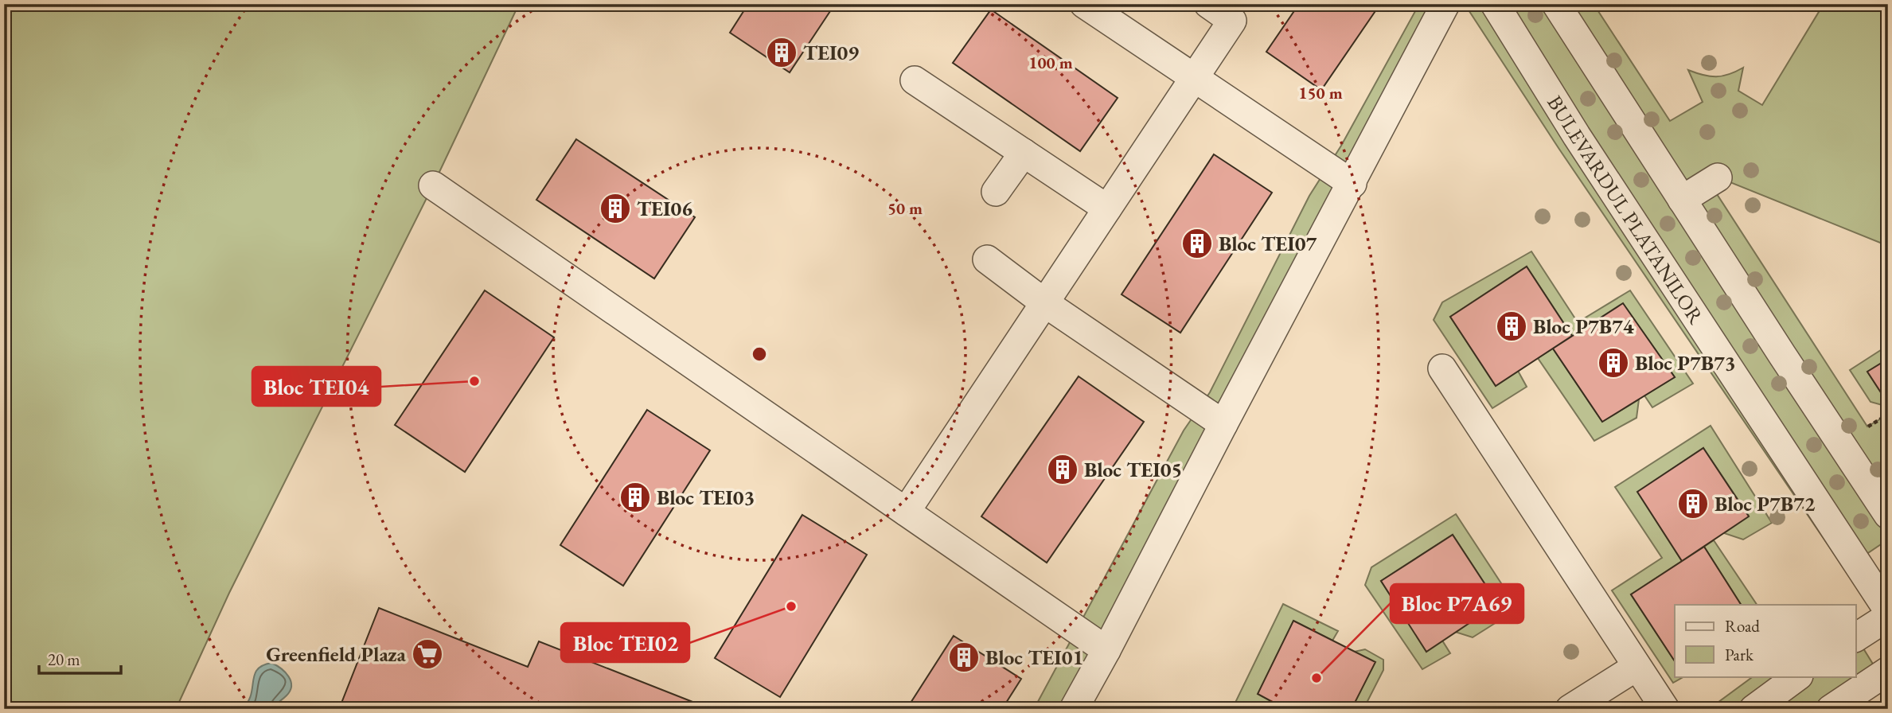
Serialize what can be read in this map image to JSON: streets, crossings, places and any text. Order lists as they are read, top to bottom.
{
  "streets": {
    "street": ["BULEVARDUL PLATANILOR"]
  },
  "places": {
    "building": [
      "TEI09",
      "TEI06",
      "Bloc TEI07",
      "Bloc P7B74",
      "Bloc P7B73",
      "Bloc TEI05",
      "Bloc TEI03",
      "Bloc P7B72",
      "Bloc TEI01"
    ],
    "other": ["Bloc TEI04", "Bloc TEI02", "Bloc P7A69"],
    "supermarket": ["Greenfield Plaza"]
  },
  "legend": ["Road", "Park"],
  "scale_bar": "20 m",
  "rings": ["100 m", "150 m", "50 m"]
}
